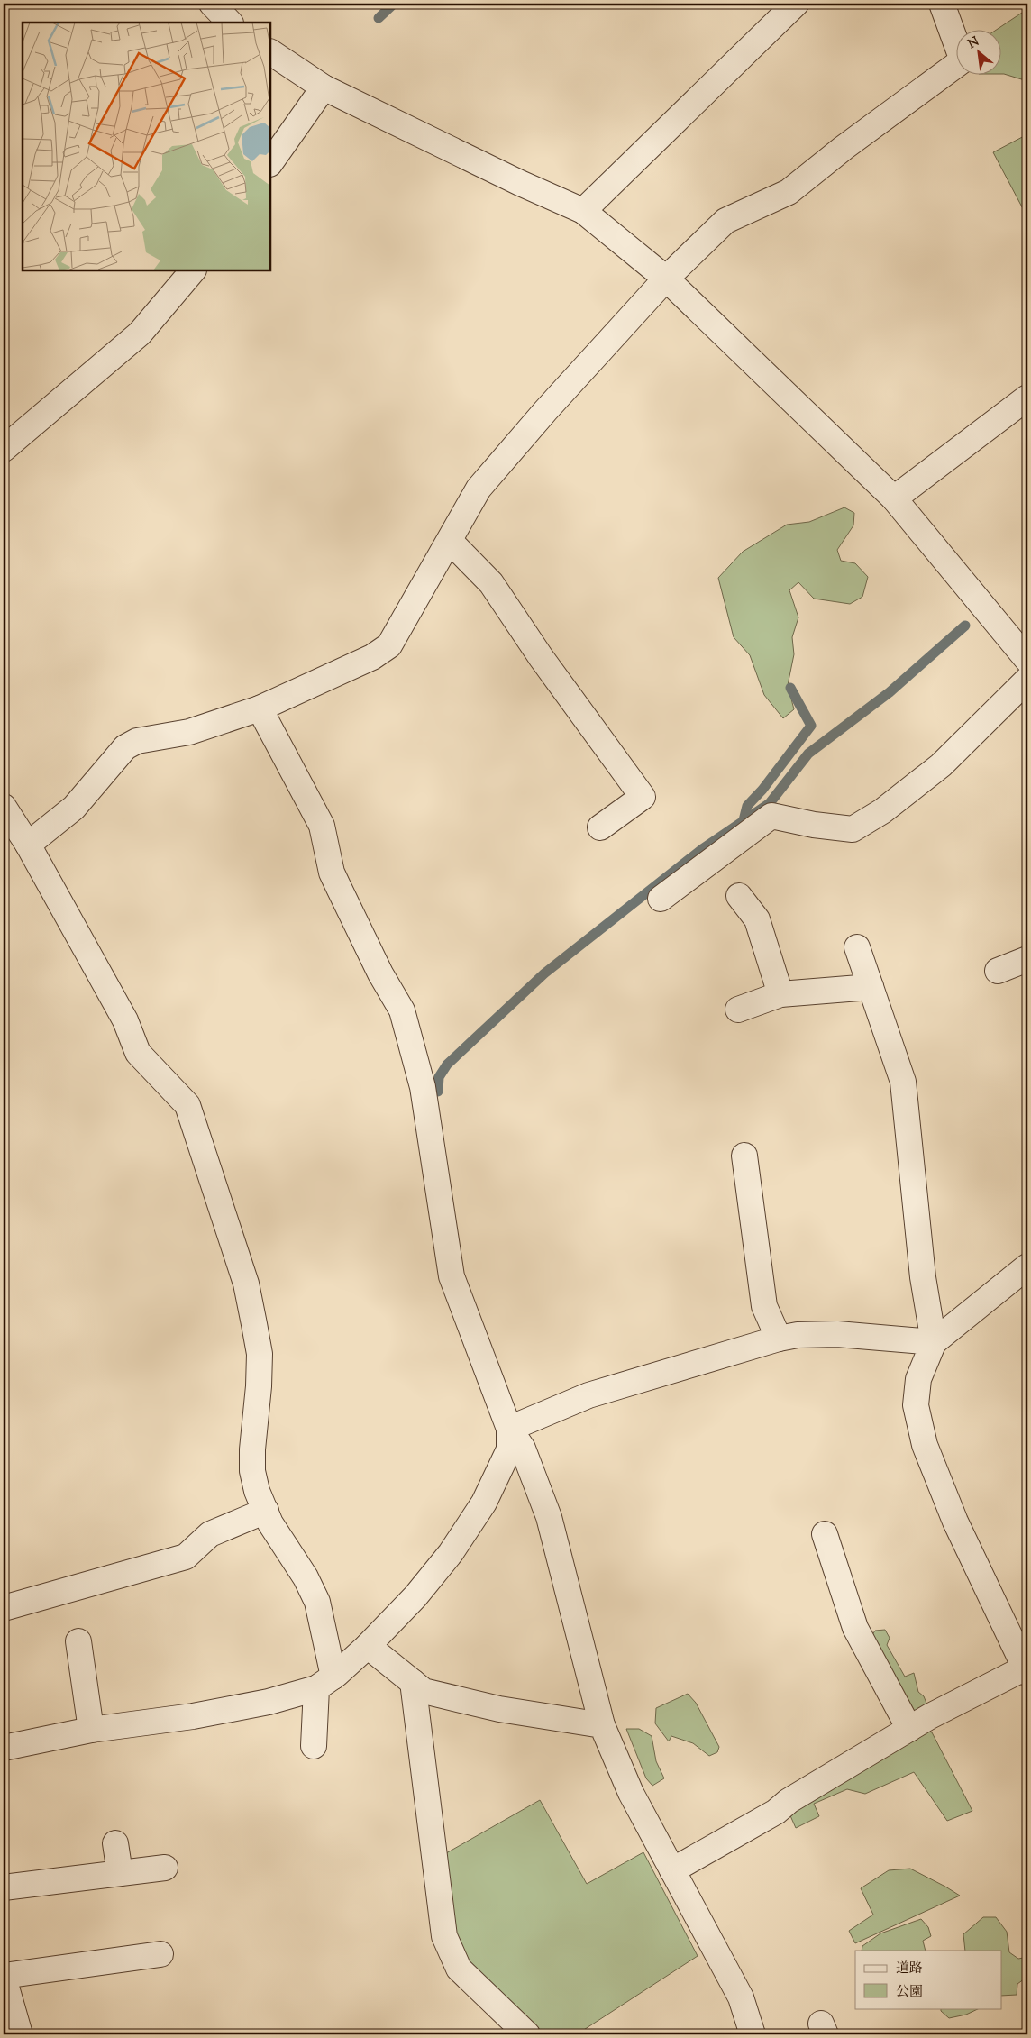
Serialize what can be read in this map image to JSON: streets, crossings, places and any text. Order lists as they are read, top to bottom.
{
  "legend": ["道路", "公園"],
  "north": "top left"
}
